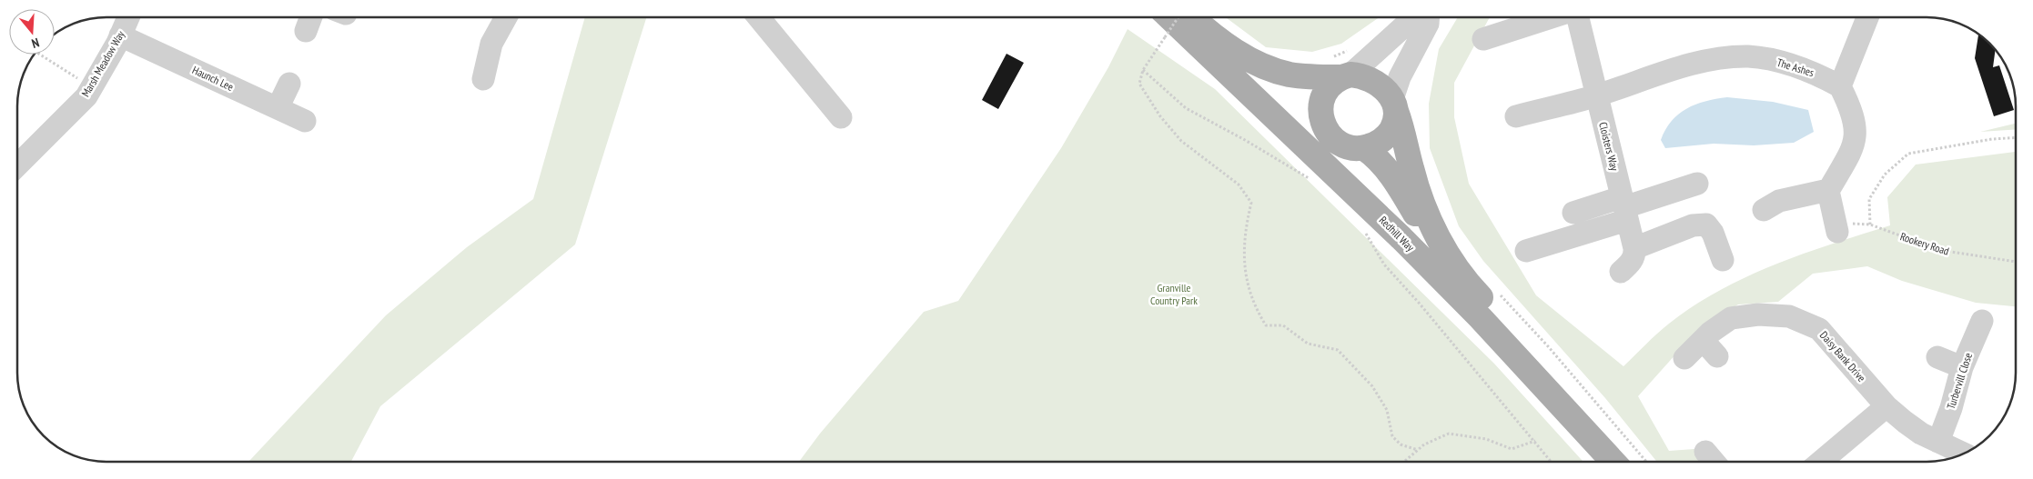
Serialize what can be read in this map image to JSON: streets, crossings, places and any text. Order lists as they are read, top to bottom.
{
  "streets": {
    "main road": ["Redhill Way"],
    "street": [
      "Marsh Meadow Way",
      "The Ashes",
      "Haunch Lee",
      "Cloisters Way",
      "Daisy Bank Drive",
      "Turbervill Close"
    ],
    "path": ["Rookery Road"]
  },
  "crossings": [
    ["Marsh Meadow Way", "Haunch Lee"],
    ["The Ashes", "Cloisters Way"],
    ["Daisy Bank Drive", "Turbervill Close"]
  ],
  "parks": ["Granville Country Park"],
  "north": "bottom"
}
